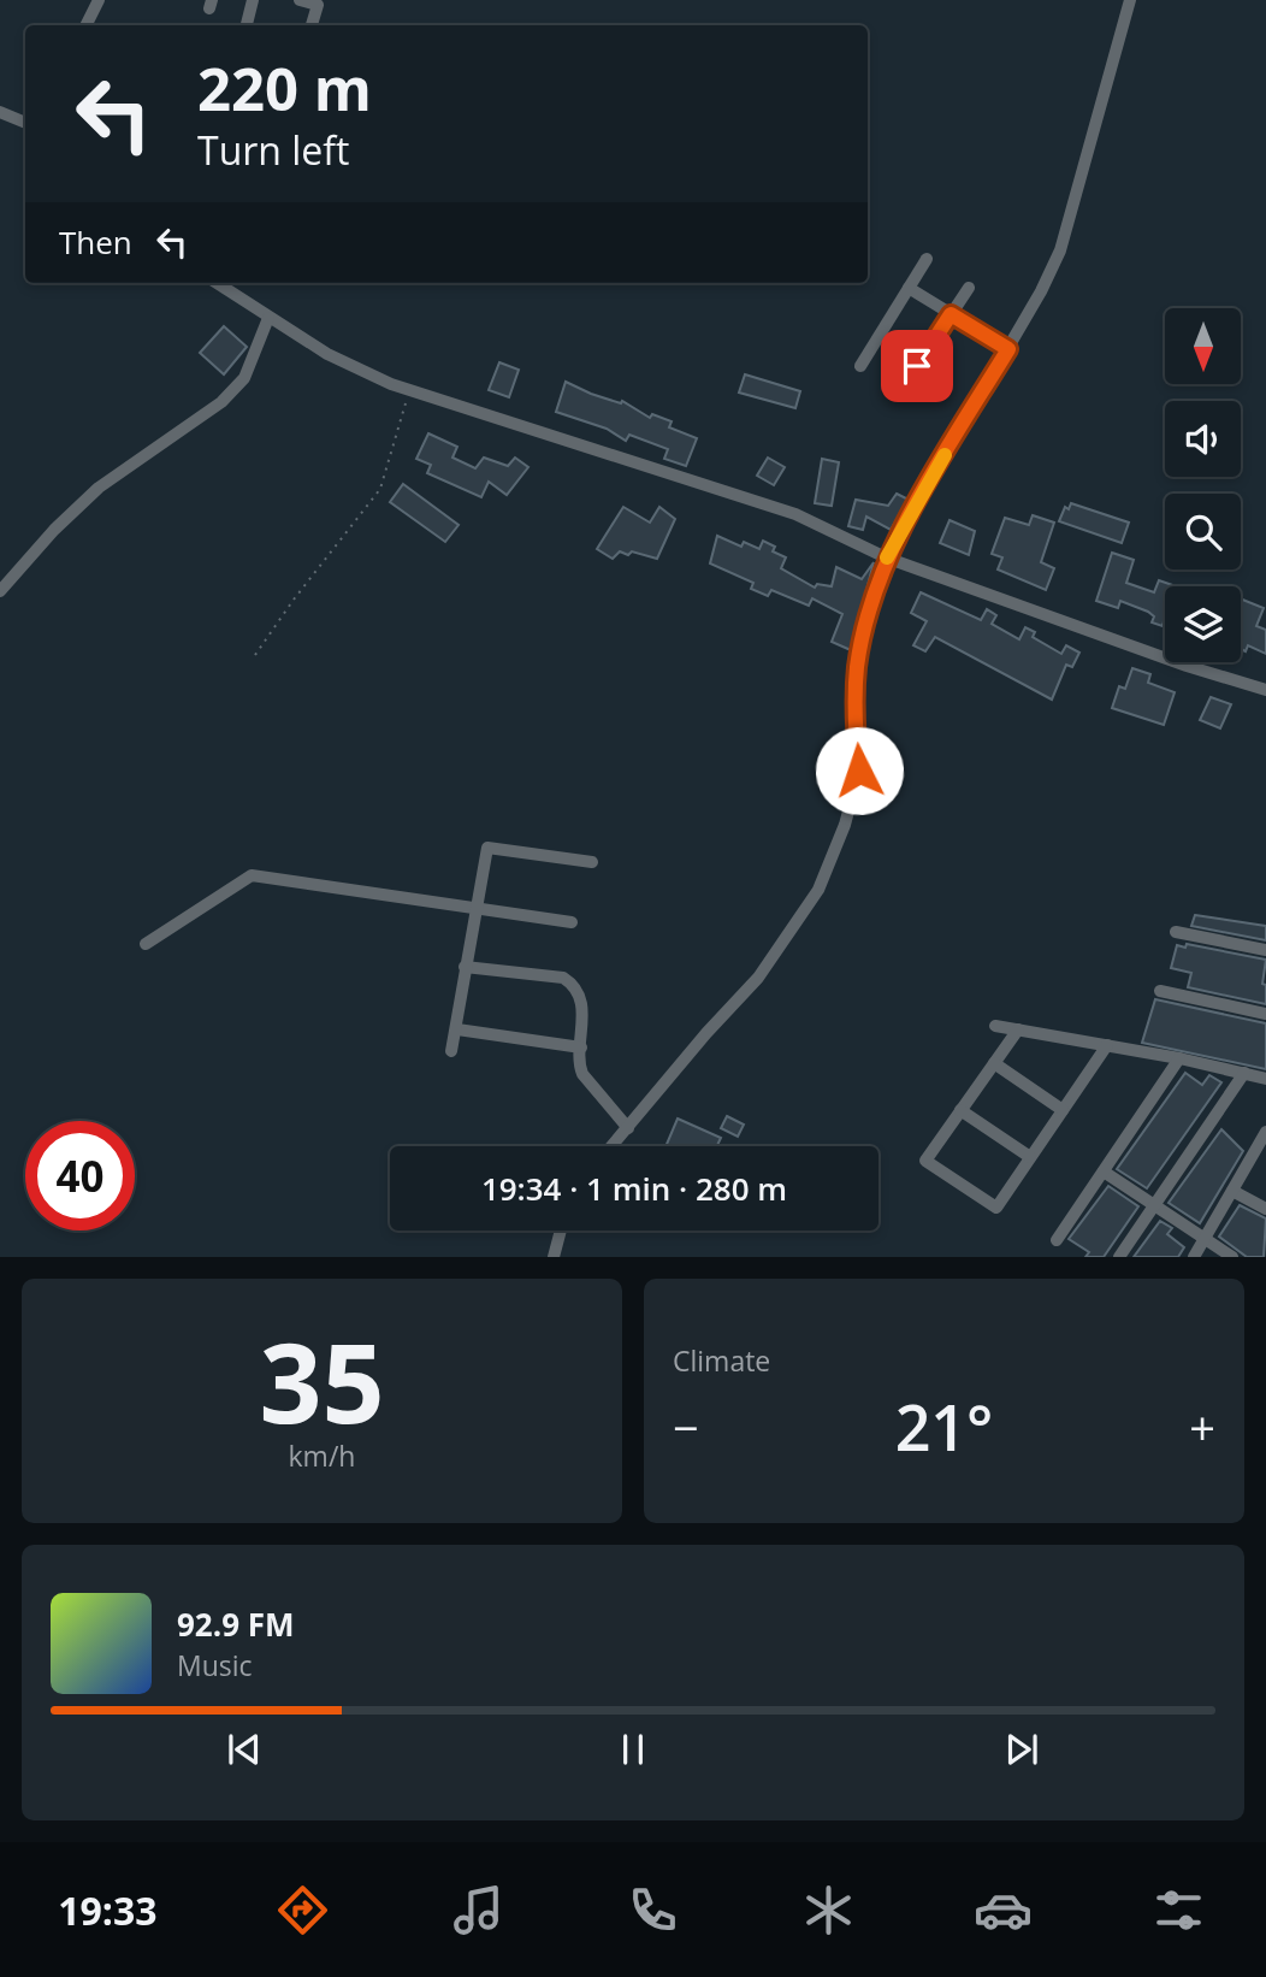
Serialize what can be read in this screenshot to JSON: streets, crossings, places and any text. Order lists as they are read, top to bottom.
{
  "north": "bottom",
  "page": {
    "turn": ["220 m", "Turn left"],
    "then": "Then",
    "limit": "40",
    "trip": "19:34 · 1 min · 280 m",
    "tile": [
      ["35", "km/h"],
      "Climate"
    ],
    "heat": ["−", "21°", "+"],
    "song": ["92.9 FM", "Music"],
    "tabs": "19:33"
  }
}
